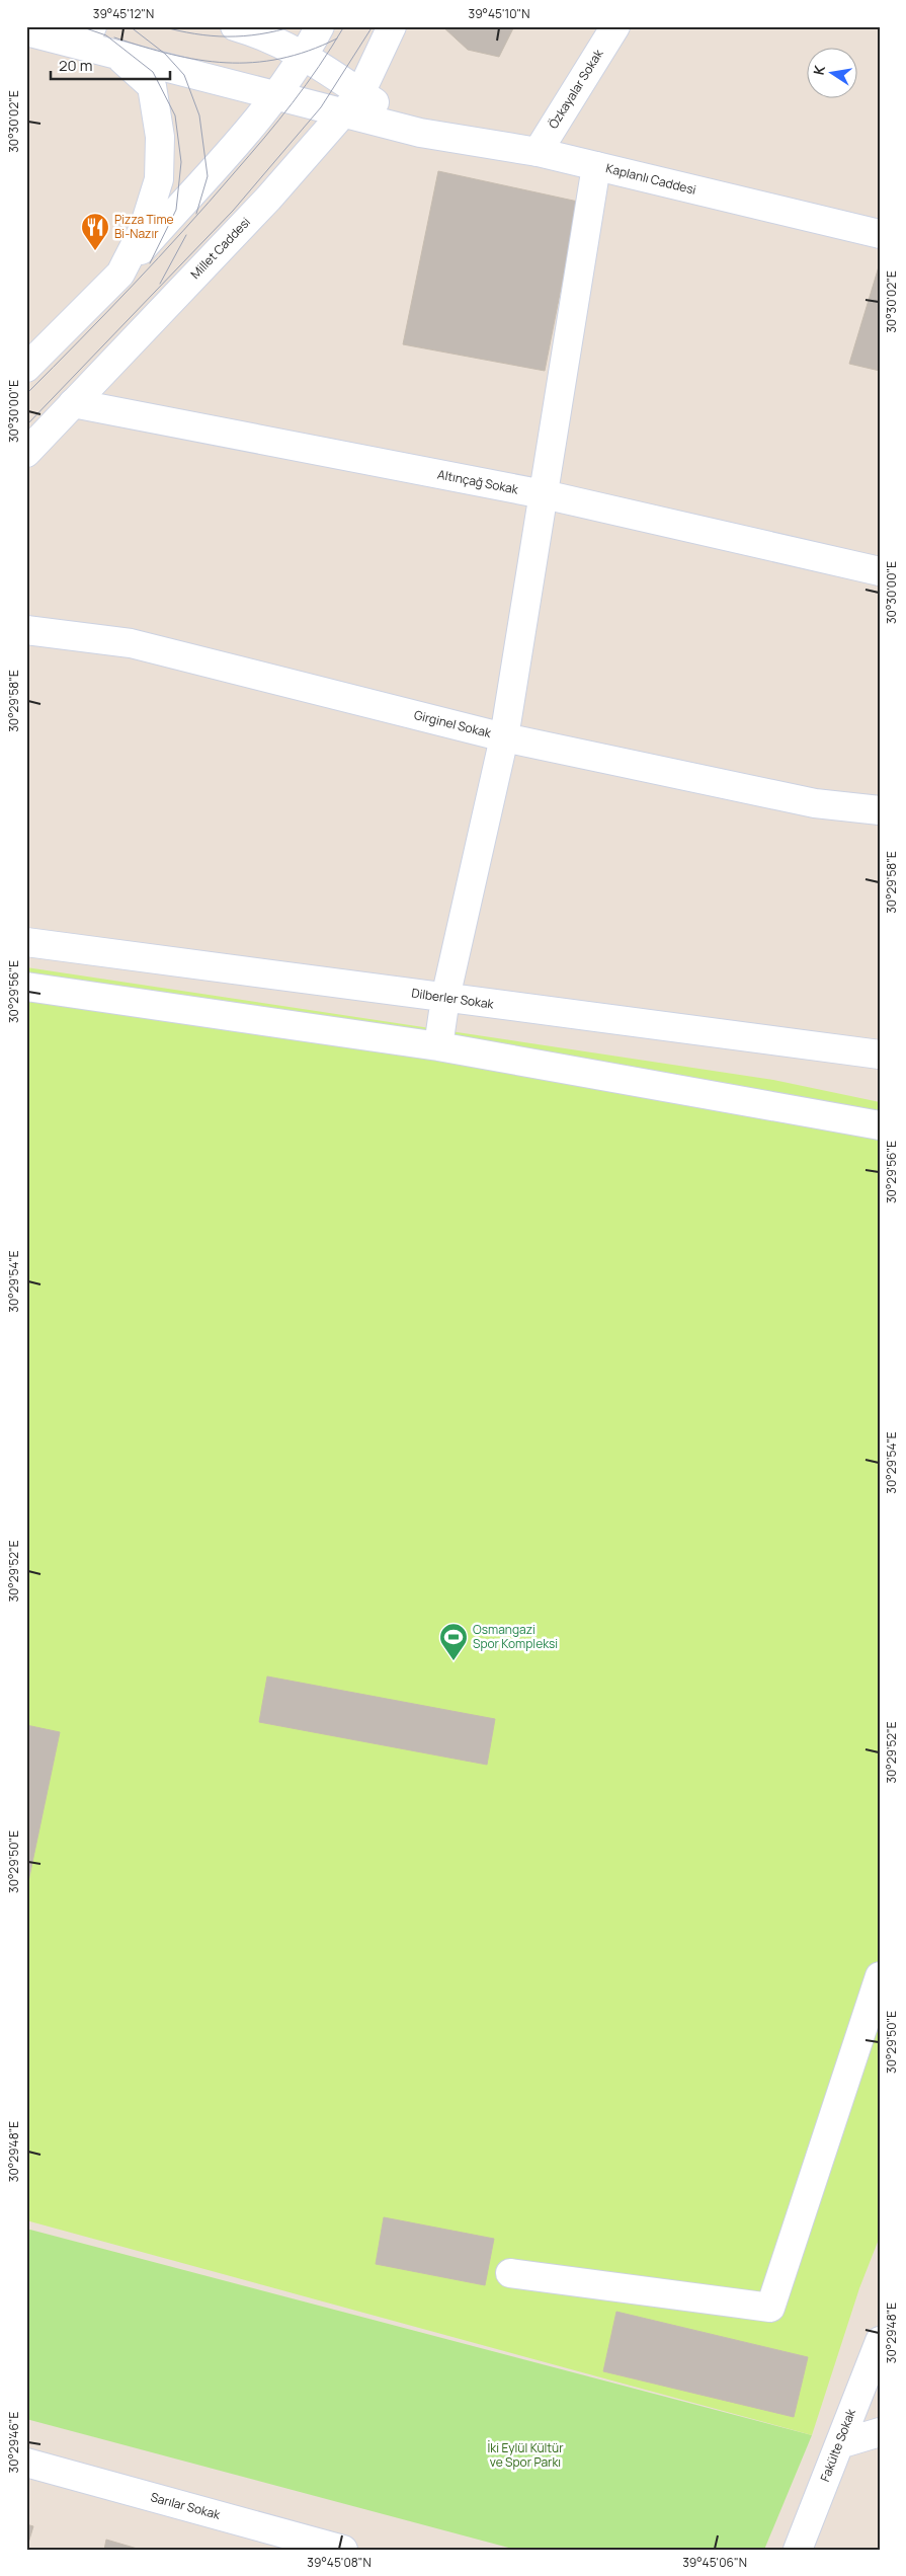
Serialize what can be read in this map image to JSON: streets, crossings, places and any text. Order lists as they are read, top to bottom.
{
  "streets": {
    "street": [
      "Özkayalar Sokak",
      "Kaplanlı Caddesi",
      "Millet Caddesi",
      "Altınçağ Sokak",
      "Girginel Sokak",
      "Dilberler Sokak",
      "Fakülte Sokak",
      "Sarılar Sokak"
    ]
  },
  "crossings": [
    ["Özkayalar Sokak", "Kaplanlı Caddesi"],
    ["Kaplanlı Caddesi", "Millet Caddesi"],
    ["Millet Caddesi", "Altınçağ Sokak"]
  ],
  "parks": ["İki Eylül Kültür ve Spor Parkı"],
  "places": {
    "restaurant": ["Pizza Time Bi-Nazır"],
    "sports": ["Osmangazi Spor Kompleksi"]
  },
  "scale_bar": "20 m",
  "north": "left",
  "coordinates": [
    "39°45'12\"N",
    "39°45'10\"N",
    "30°30'02\"E",
    "30°30'00\"E",
    "30°29'58\"E",
    "30°29'56\"E",
    "30°29'54\"E",
    "30°29'52\"E",
    "30°29'50\"E",
    "30°29'48\"E",
    "30°29'46\"E",
    "39°45'08\"N",
    "39°45'06\"N"
  ]
}
